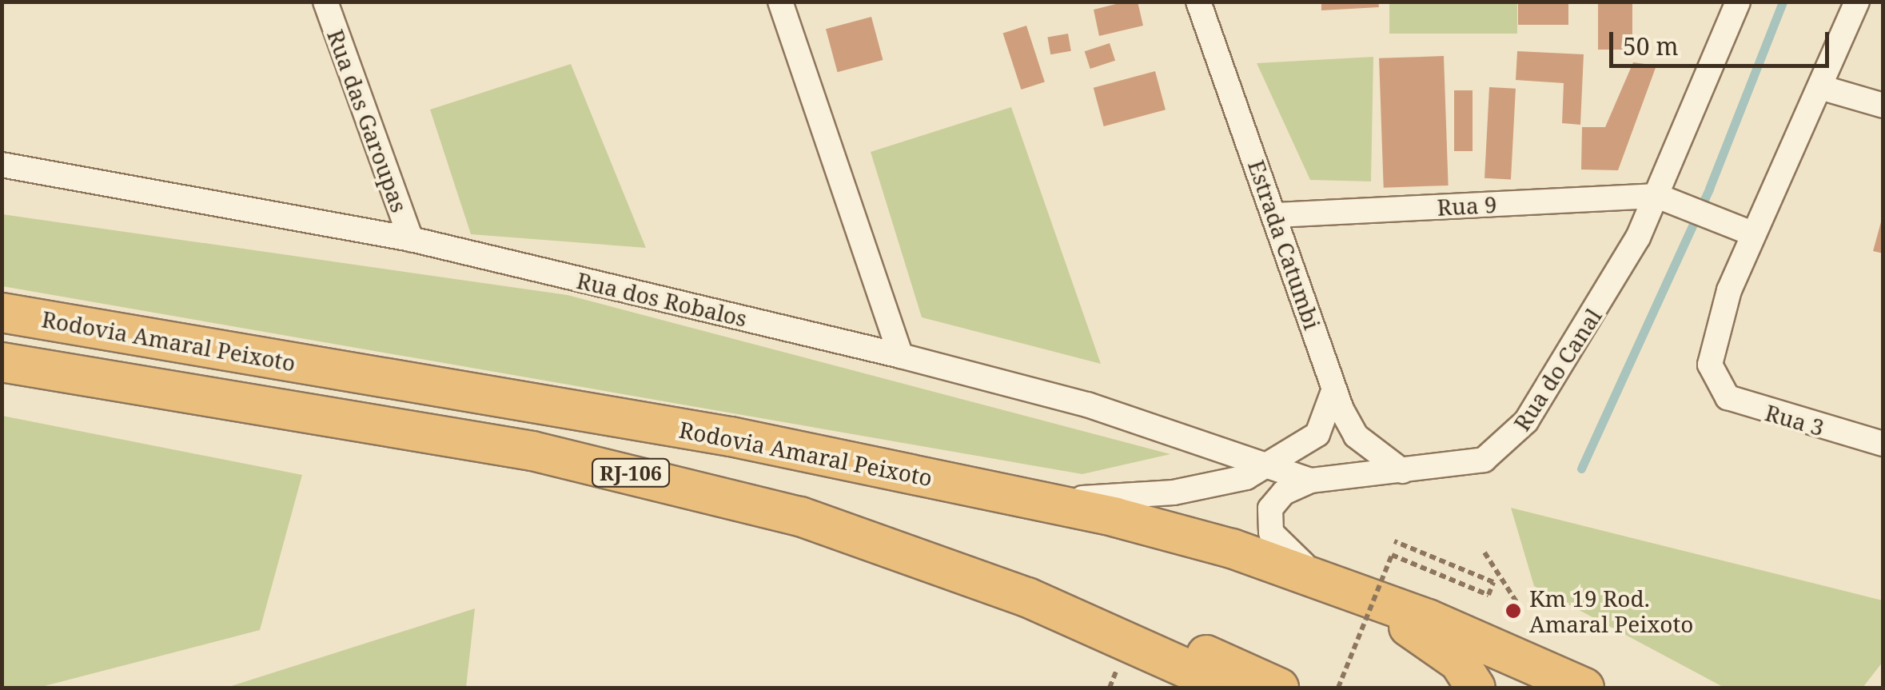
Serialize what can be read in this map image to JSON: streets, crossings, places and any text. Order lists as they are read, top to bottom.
{
  "streets": {
    "highway": ["Rodovia Amaral Peixoto", "RJ-106"],
    "street": [
      "Rua das Garoupas",
      "Rua 9",
      "Estrada Catumbi",
      "Rua dos Robalos",
      "Rua do Canal",
      "Rua 3"
    ]
  },
  "crossings": [
    ["Rua das Garoupas", "Rua dos Robalos"],
    ["Rua 9", "Estrada Catumbi"],
    ["Rua 9", "Rua do Canal"],
    ["Rua dos Robalos", "Rua do Canal"]
  ],
  "places": ["Km 19 Rod. Amaral Peixoto"],
  "scale_bar": "50 m"
}
